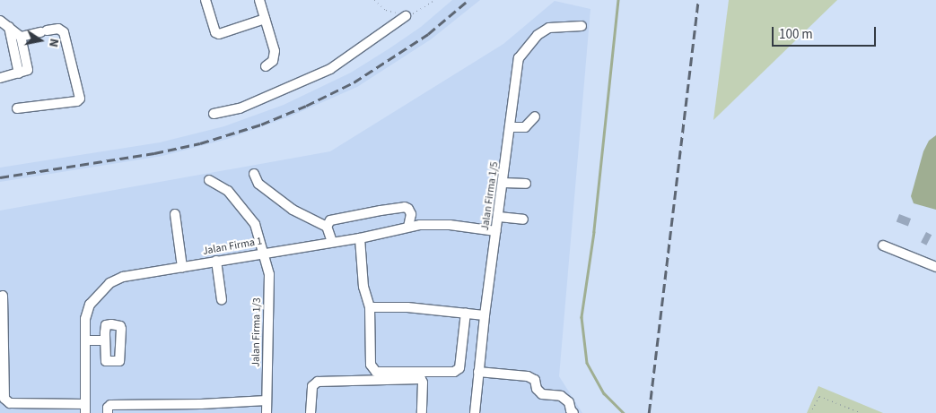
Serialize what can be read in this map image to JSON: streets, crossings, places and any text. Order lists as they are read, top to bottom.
{
  "streets": {
    "street": ["Jalan Firma 1/5", "Jalan Firma 1", "Jalan Firma 1/3"]
  },
  "crossings": [
    ["Jalan Firma 1/5", "Jalan Firma 1"],
    ["Jalan Firma 1", "Jalan Firma 1/3"]
  ],
  "scale_bar": "100 m",
  "north": "right"
}
